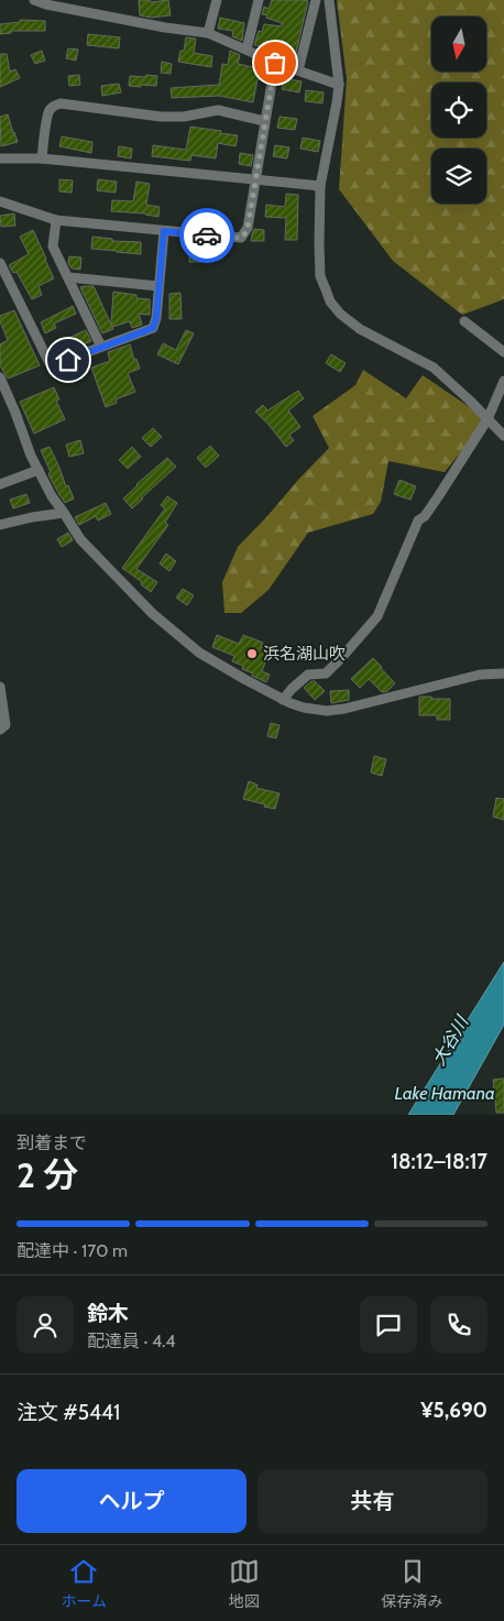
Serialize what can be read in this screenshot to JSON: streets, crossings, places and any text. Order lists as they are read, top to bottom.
{
  "water": ["大谷川", "Lake Hamana"],
  "places": ["浜名湖山吹"],
  "north": "bottom",
  "page": {
    "heading": ["2 分", "到着まで", "18:12–18:17"],
    "panel": [
      "鈴木",
      "配達員 · 4.4",
      "注文 #5441",
      "¥5,690"
    ],
    "bar": "配達中 · 170 m",
    "buttons": ["ヘルプ", "共有"],
    "tabs": ["ホーム", "地図", "保存済み"]
  }
}
